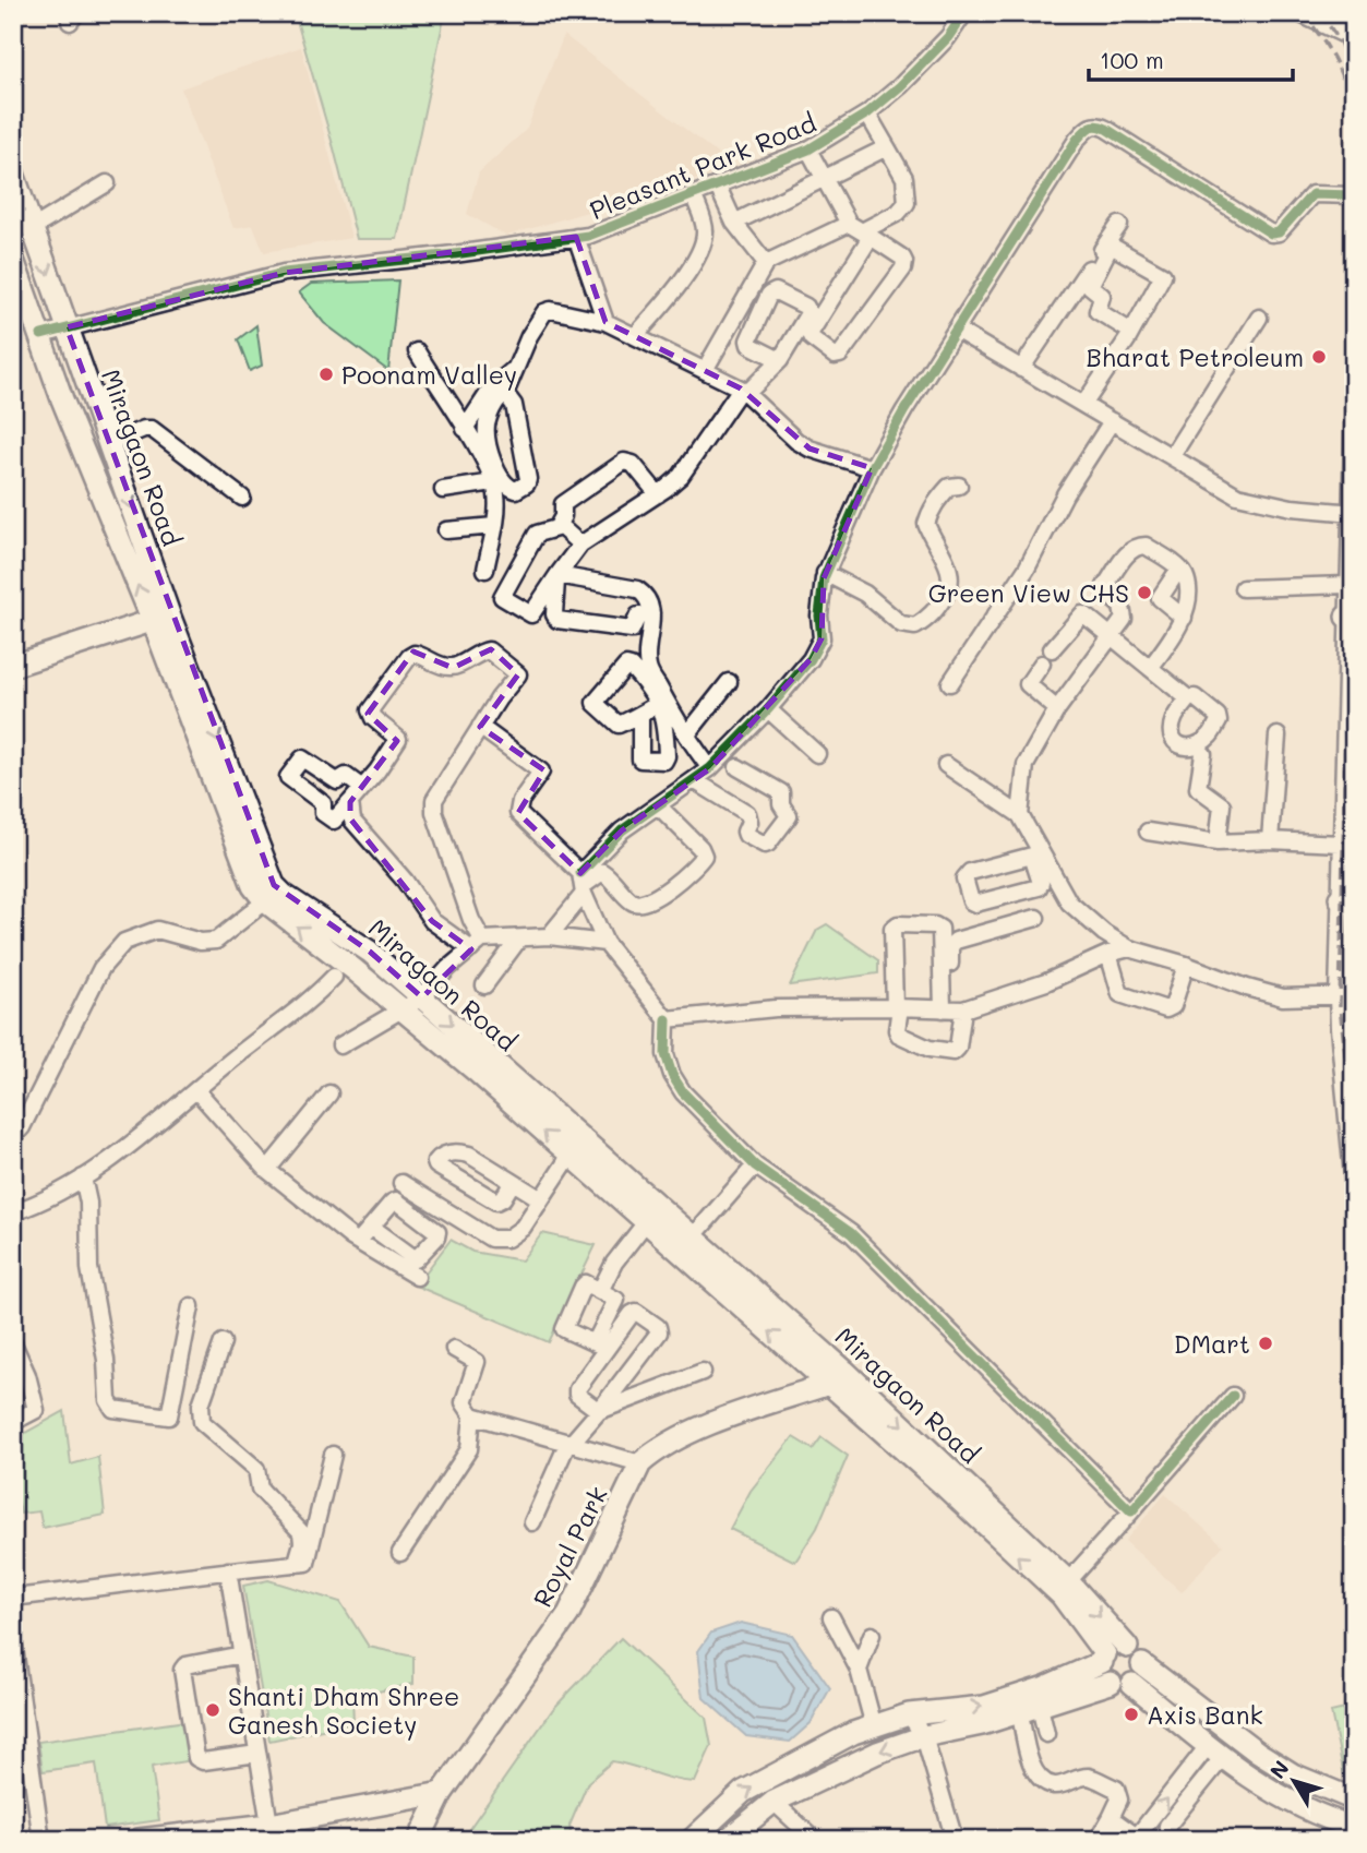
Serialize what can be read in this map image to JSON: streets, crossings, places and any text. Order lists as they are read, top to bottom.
{
  "streets": {
    "main road": ["Miragaon Road", "Royal Park"],
    "street": ["Pleasant Park Road"]
  },
  "crossings": [
    ["Pleasant Park Road", "Miragaon Road"],
    ["Miragaon Road", "Royal Park"]
  ],
  "places": [
    "Bharat Petroleum",
    "Poonam Valley",
    "Green View CHS",
    "DMart",
    "Shanti Dham Shree Ganesh Society",
    "Axis Bank"
  ],
  "scale_bar": "100 m",
  "north": "top left"
}
